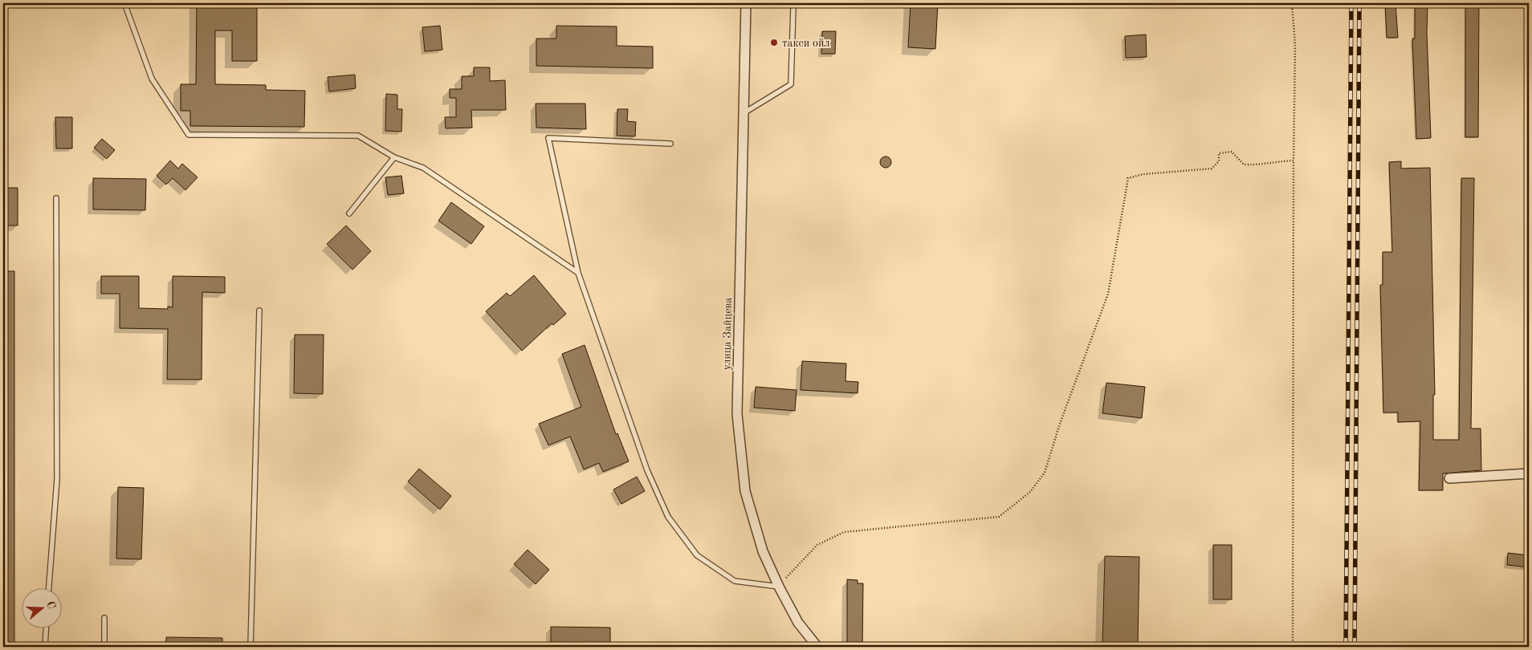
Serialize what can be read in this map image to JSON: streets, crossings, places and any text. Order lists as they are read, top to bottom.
{
  "streets": {
    "street": ["улица Зайцева"]
  },
  "places": ["такси ойл"],
  "north": "right"
}
